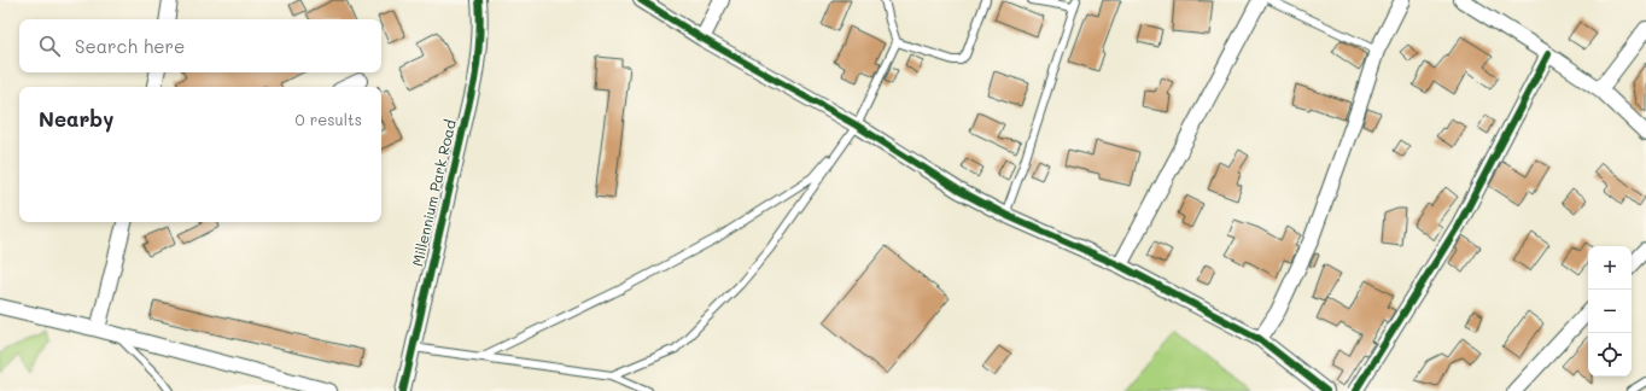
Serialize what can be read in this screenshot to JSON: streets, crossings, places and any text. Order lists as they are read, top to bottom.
{
  "streets": {
    "street": ["Millennium Park Road"]
  },
  "page": {
    "search": "Search here",
    "heading": ["Nearby", "0 results"],
    "map_buttons": ["+", "−"]
  }
}
